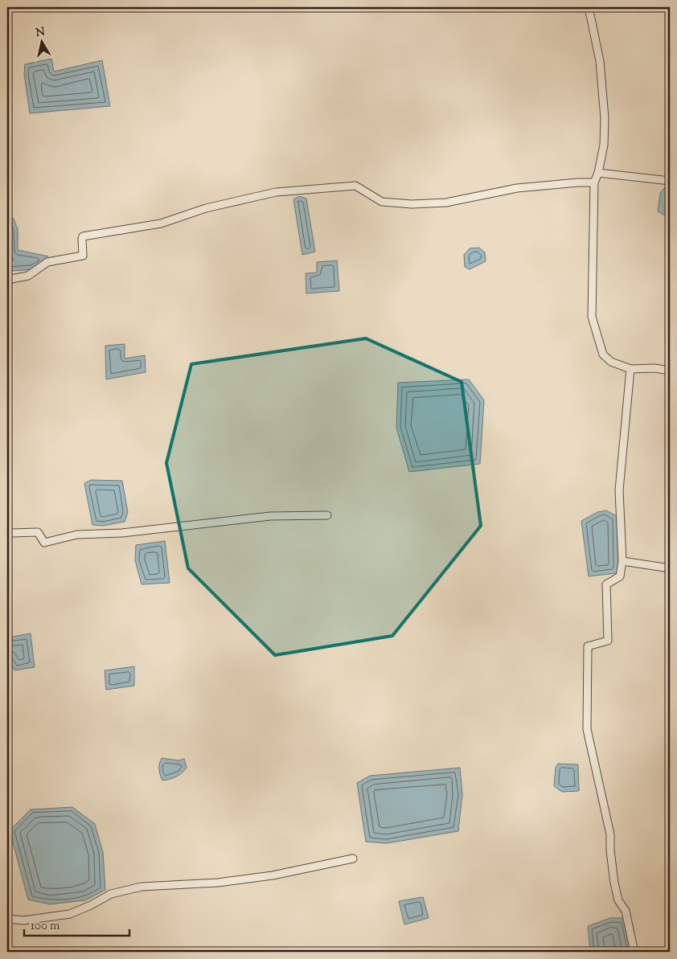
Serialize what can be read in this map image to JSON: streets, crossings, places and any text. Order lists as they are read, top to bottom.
{
  "scale_bar": "100 m",
  "north": "top"
}
